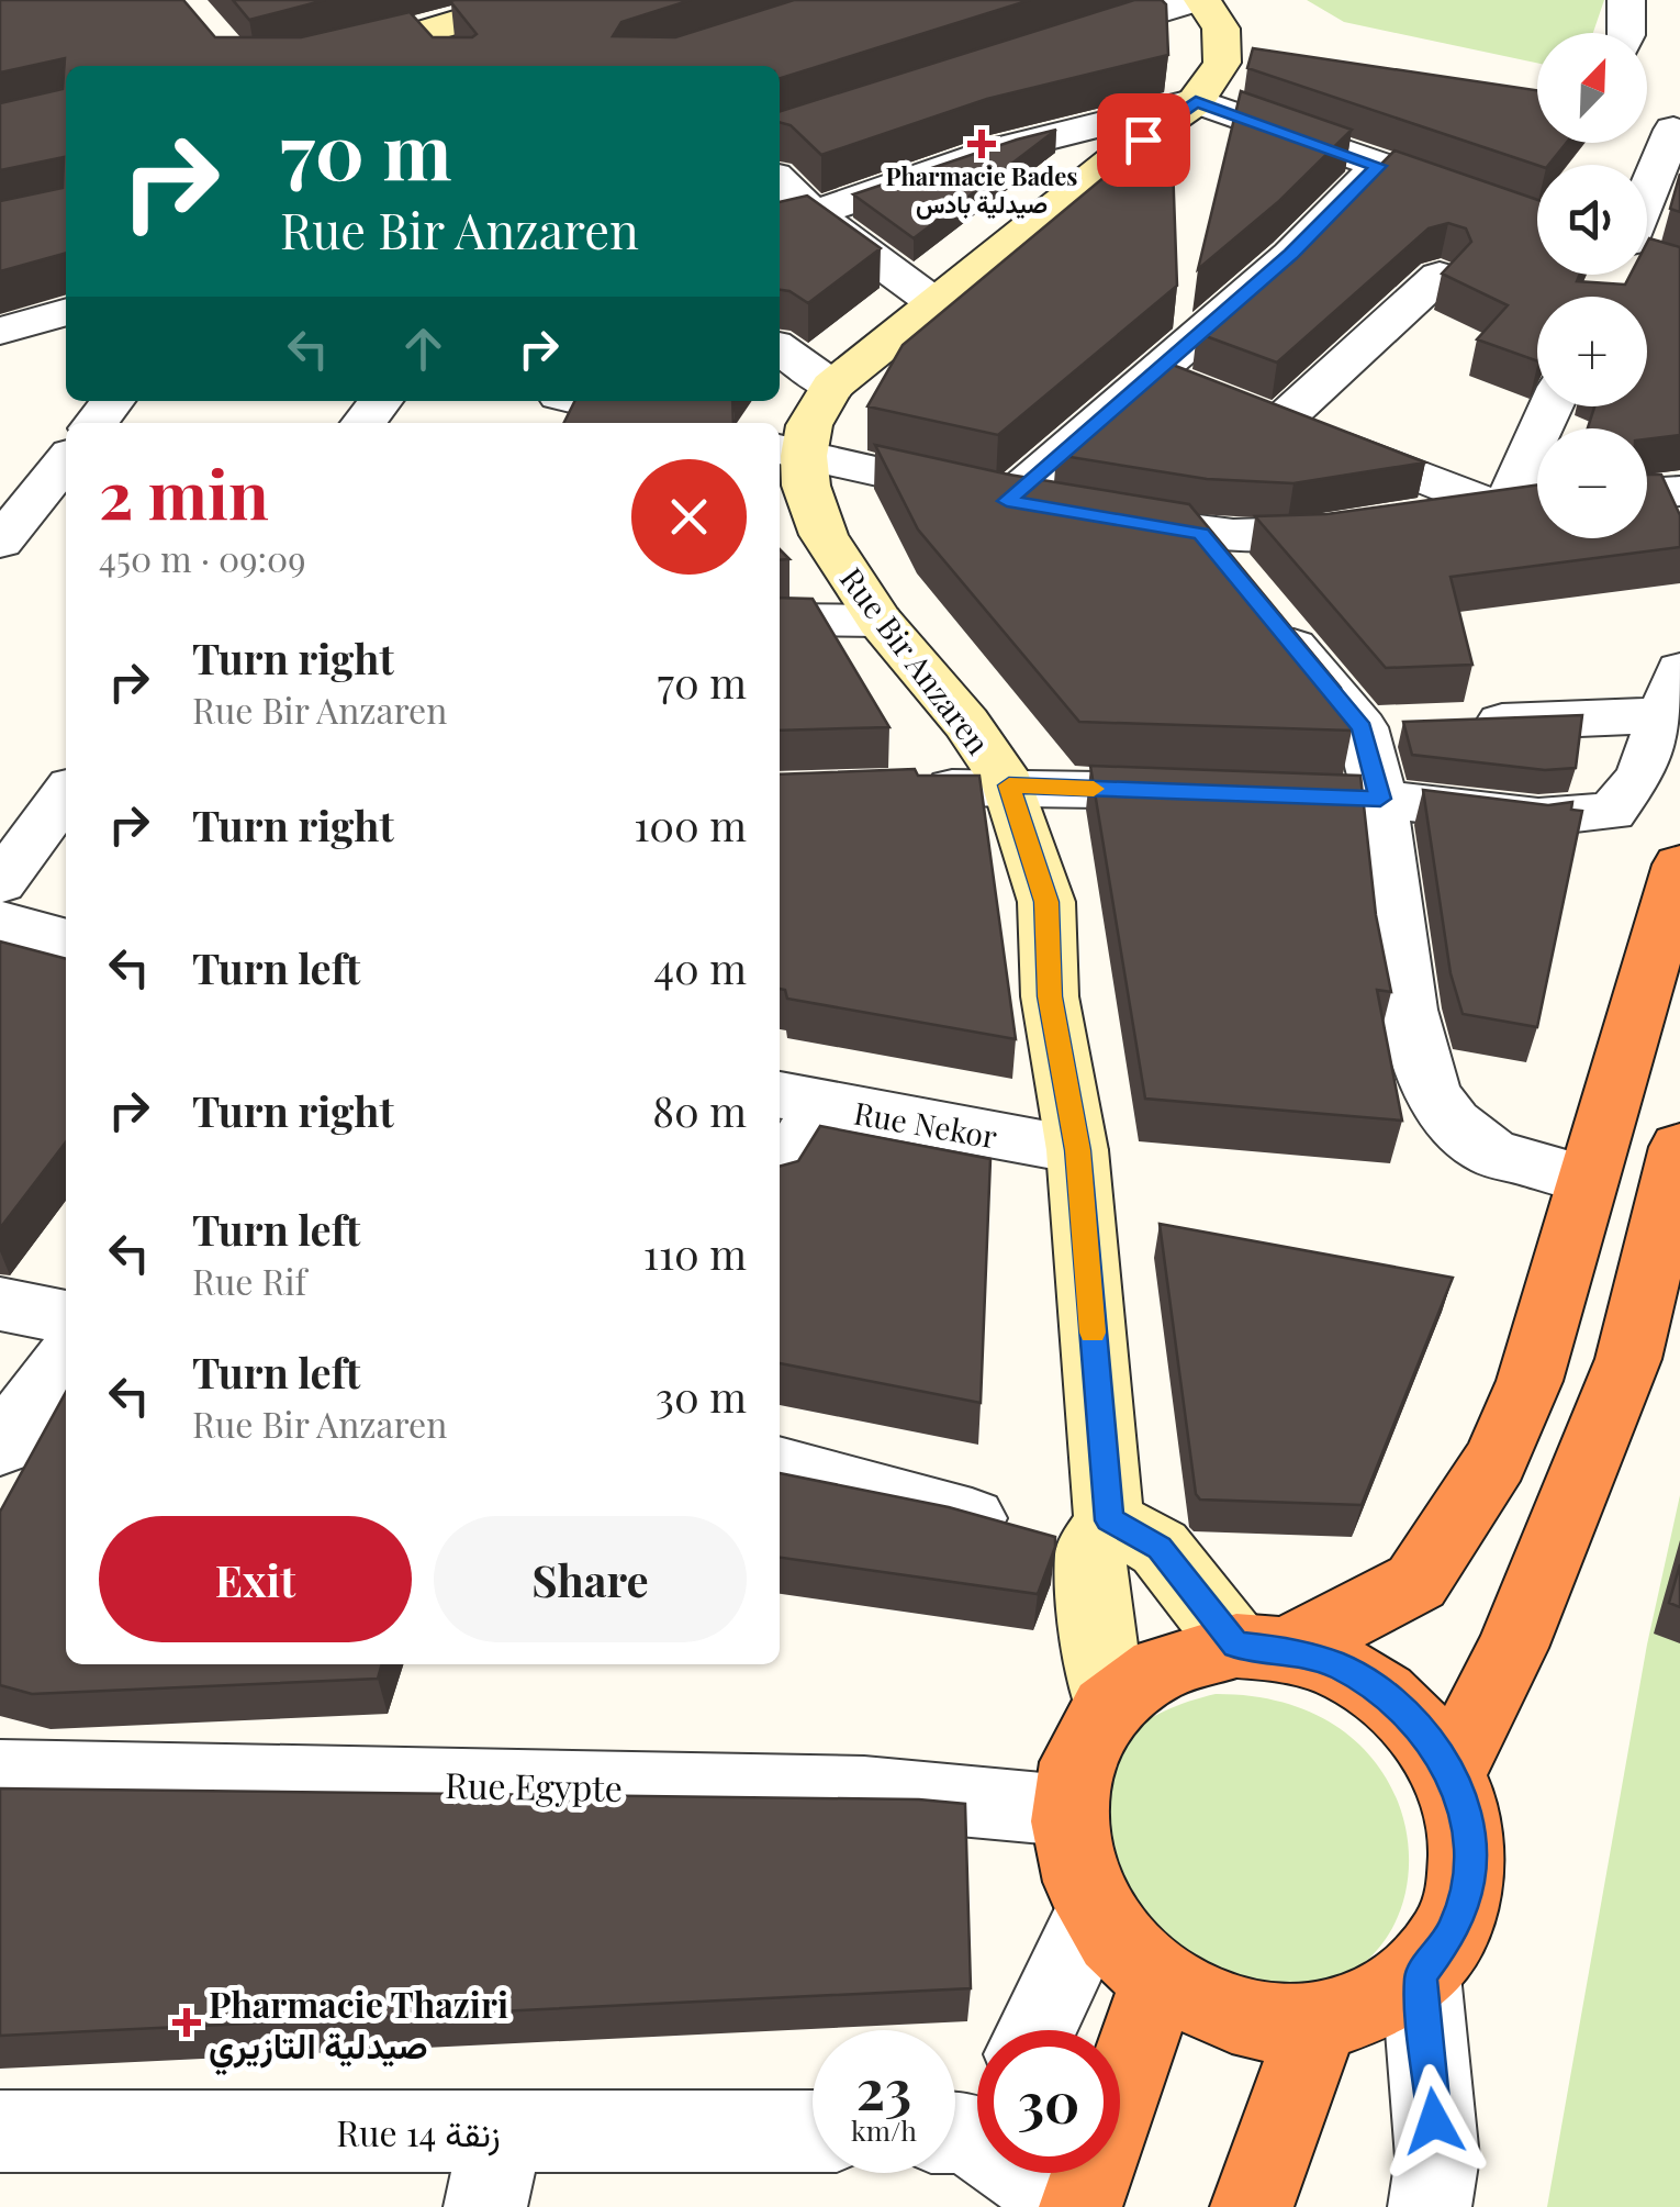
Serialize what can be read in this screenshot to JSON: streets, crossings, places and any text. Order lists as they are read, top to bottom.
{
  "streets": {
    "street": [
      "Rue Bir Anzaren",
      "Rue Nekor",
      "Rue Egypte",
      "Rue 14 زنقة"
    ]
  },
  "crossings": [
    ["Rue Bir Anzaren", "Rue Nekor"],
    ["Rue Bir Anzaren", "Rue Egypte"]
  ],
  "places": {
    "health": ["Pharmacie Bades صيدلية بادس", "Pharmacie Thaziri صيدلية التازيري"]
  },
  "north": "top right",
  "page": {
    "map_buttons": ["+", "−"],
    "turn": ["70 m", "Rue Bir Anzaren"],
    "heading": ["2 min", "450 m · 09:09"],
    "list": [
      {
        "name": "Turn right",
        "note": "Rue Bir Anzaren",
        "value": "70 m"
      },
      {
        "name": "Turn right",
        "value": "100 m"
      },
      {
        "name": "Turn left",
        "value": "40 m"
      },
      {
        "name": "Turn right",
        "value": "80 m"
      },
      {
        "name": "Turn left",
        "note": "Rue Rif",
        "value": "110 m"
      },
      {
        "name": "Turn left",
        "note": "Rue Bir Anzaren",
        "value": "30 m"
      }
    ],
    "buttons": ["Exit", "Share"],
    "speed": "23 km/h",
    "limit": "30"
  }
}
